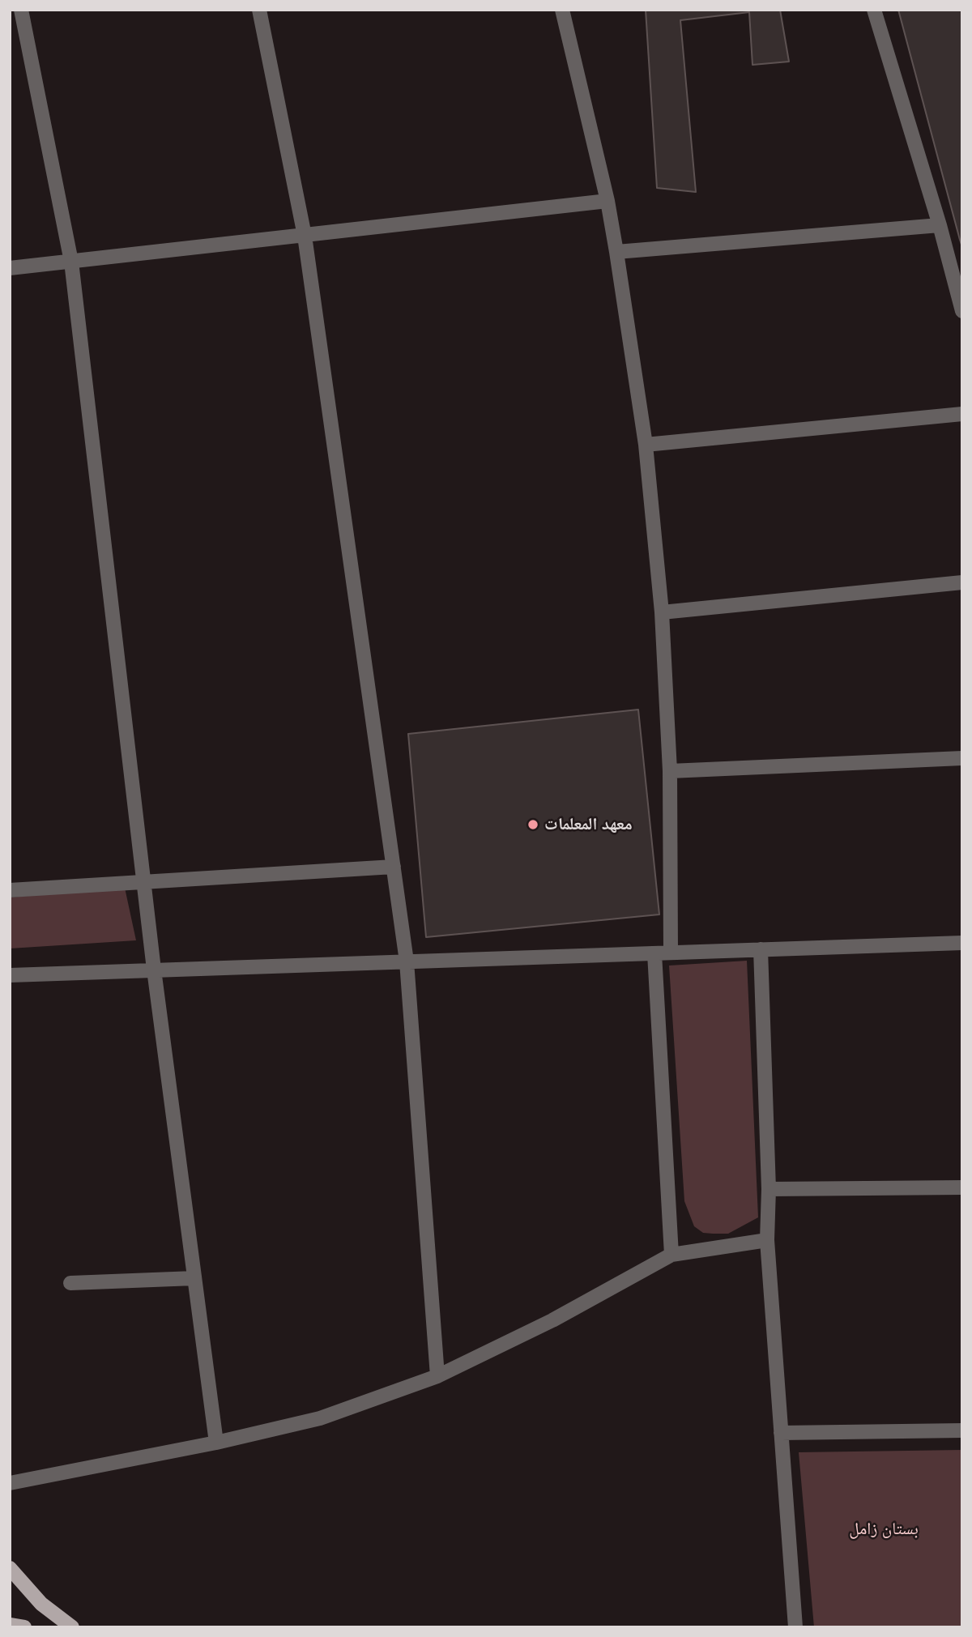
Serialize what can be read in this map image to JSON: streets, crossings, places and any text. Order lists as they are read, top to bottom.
{
  "parks": ["بستان زامل"],
  "places": ["معهد المعلمات"]
}
